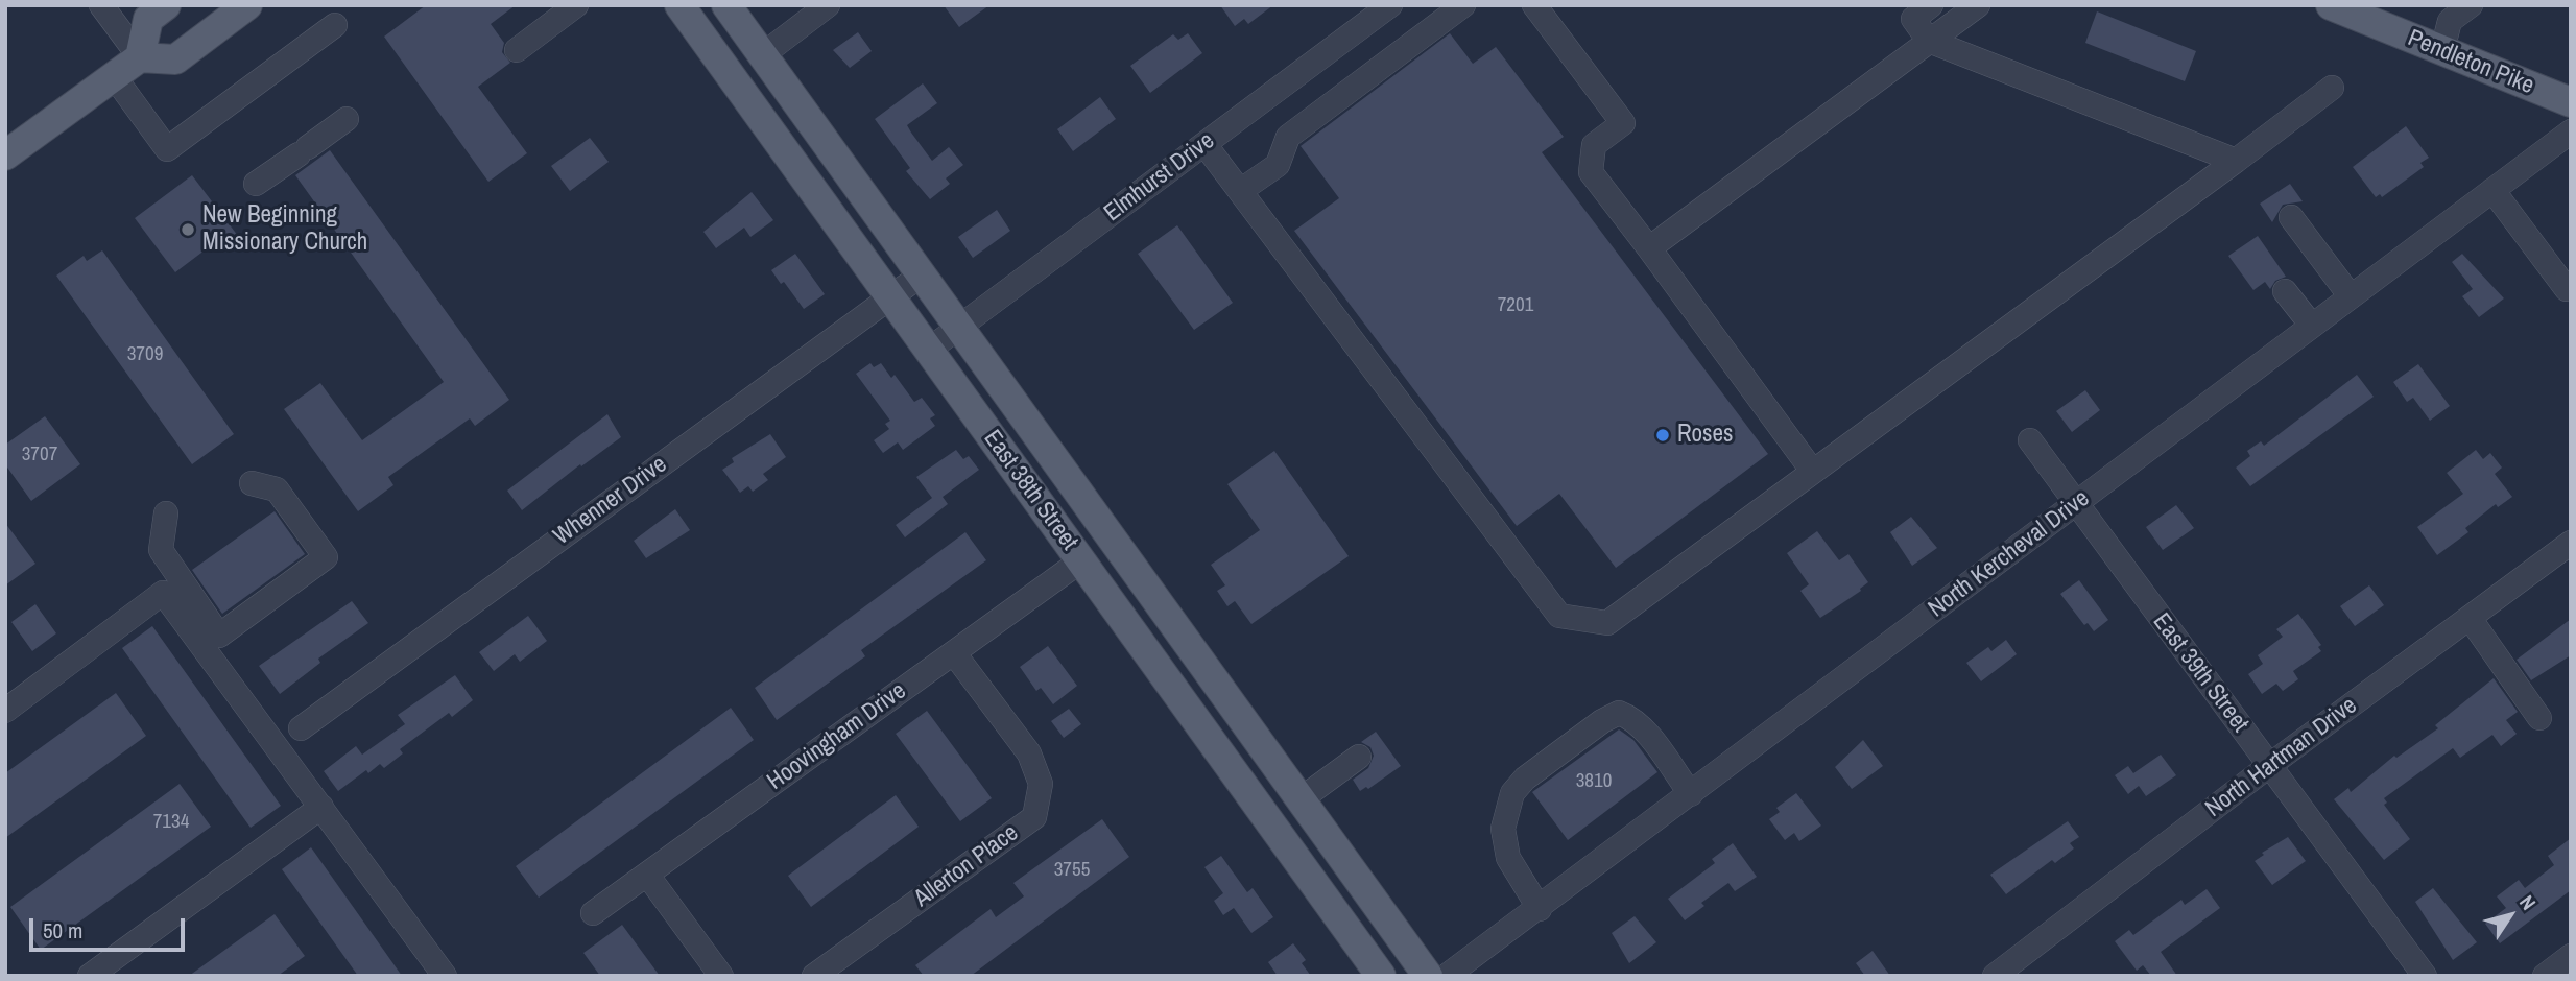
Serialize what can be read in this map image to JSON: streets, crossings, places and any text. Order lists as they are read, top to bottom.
{
  "streets": {
    "main road": ["Pendleton Pike", "East 38th Street"],
    "street": [
      "Elmhurst Drive",
      "Whenner Drive",
      "North Kercheval Drive",
      "East 39th Street",
      "Hoovingham Drive",
      "North Hartman Drive",
      "Allerton Place"
    ]
  },
  "crossings": [
    ["Elmhurst Drive", "East 38th Street"],
    ["East 38th Street", "Whenner Drive"],
    ["East 38th Street", "Hoovingham Drive"],
    ["North Kercheval Drive", "East 39th Street"],
    ["East 39th Street", "North Hartman Drive"],
    ["Hoovingham Drive", "Allerton Place"]
  ],
  "places": ["New Beginning Missionary Church", "Roses"],
  "house_numbers": [
    "7201",
    "3709",
    "3707",
    "3810",
    "7134",
    "3755"
  ],
  "scale_bar": "50 m",
  "north": "top right"
}
